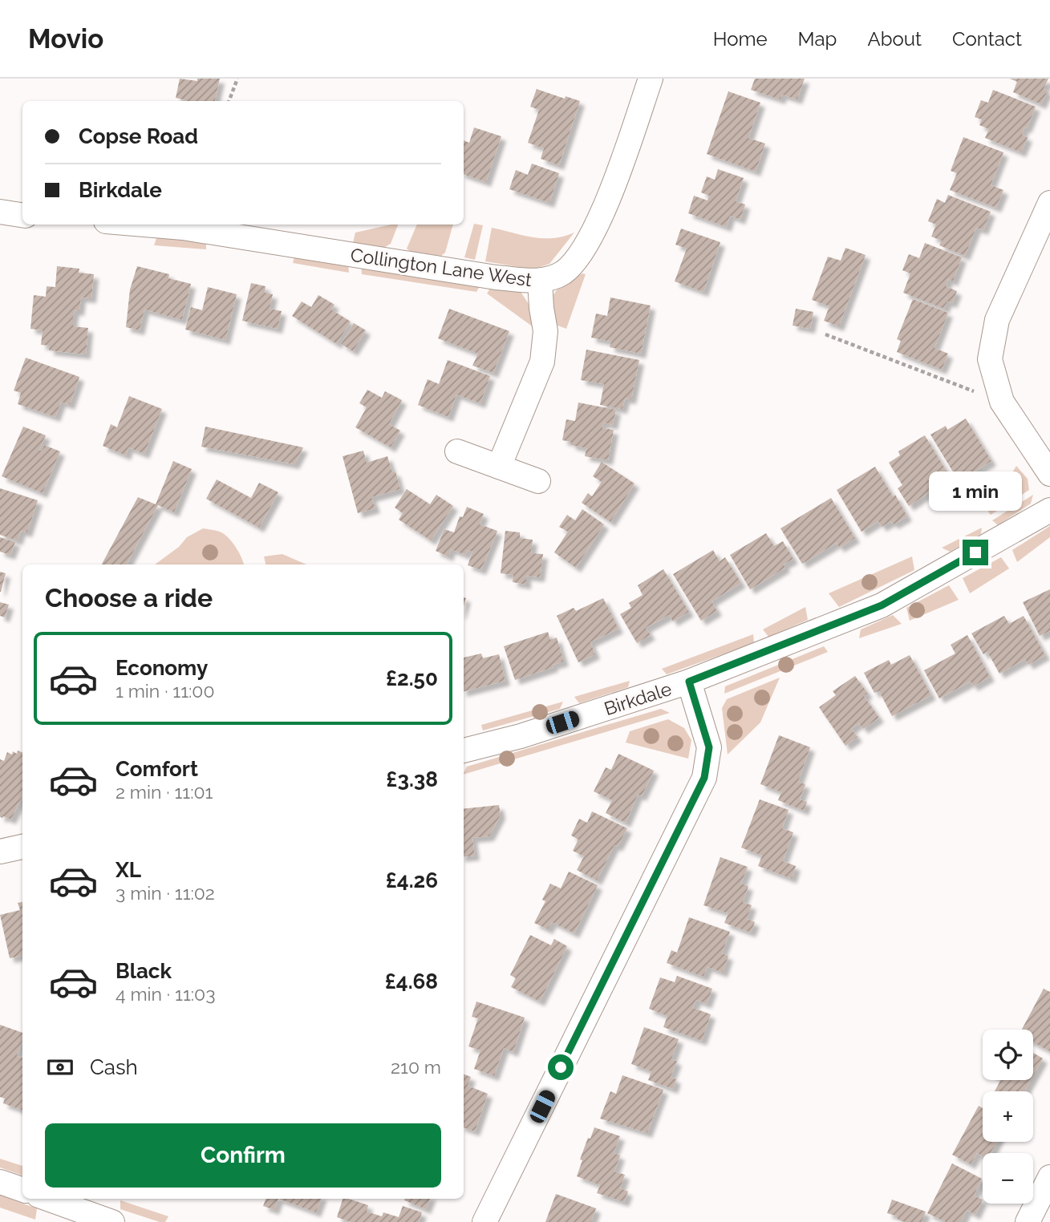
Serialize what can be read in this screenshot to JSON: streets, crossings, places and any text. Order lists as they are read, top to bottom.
{
  "streets": {
    "street": ["Collington Lane West", "Birkdale"]
  },
  "page": {
    "header": "Movio",
    "nav": [
      "Home",
      "Map",
      "About",
      "Contact"
    ],
    "banner": ["Copse Road", "Birkdale"],
    "bubble": "1 min",
    "heading": "Choose a ride",
    "list": [
      {
        "name": "Economy",
        "note": "1 min · 11:00",
        "value": "£2.50"
      },
      {
        "name": "Comfort",
        "note": "2 min · 11:01",
        "value": "£3.38"
      },
      {
        "name": "XL",
        "note": "3 min · 11:02",
        "value": "£4.26"
      },
      {
        "name": "Black",
        "note": "4 min · 11:03",
        "value": "£4.68"
      }
    ],
    "map_buttons": ["+", "−"],
    "pay": ["Cash", "210 m"],
    "buttons": "Confirm"
  }
}
